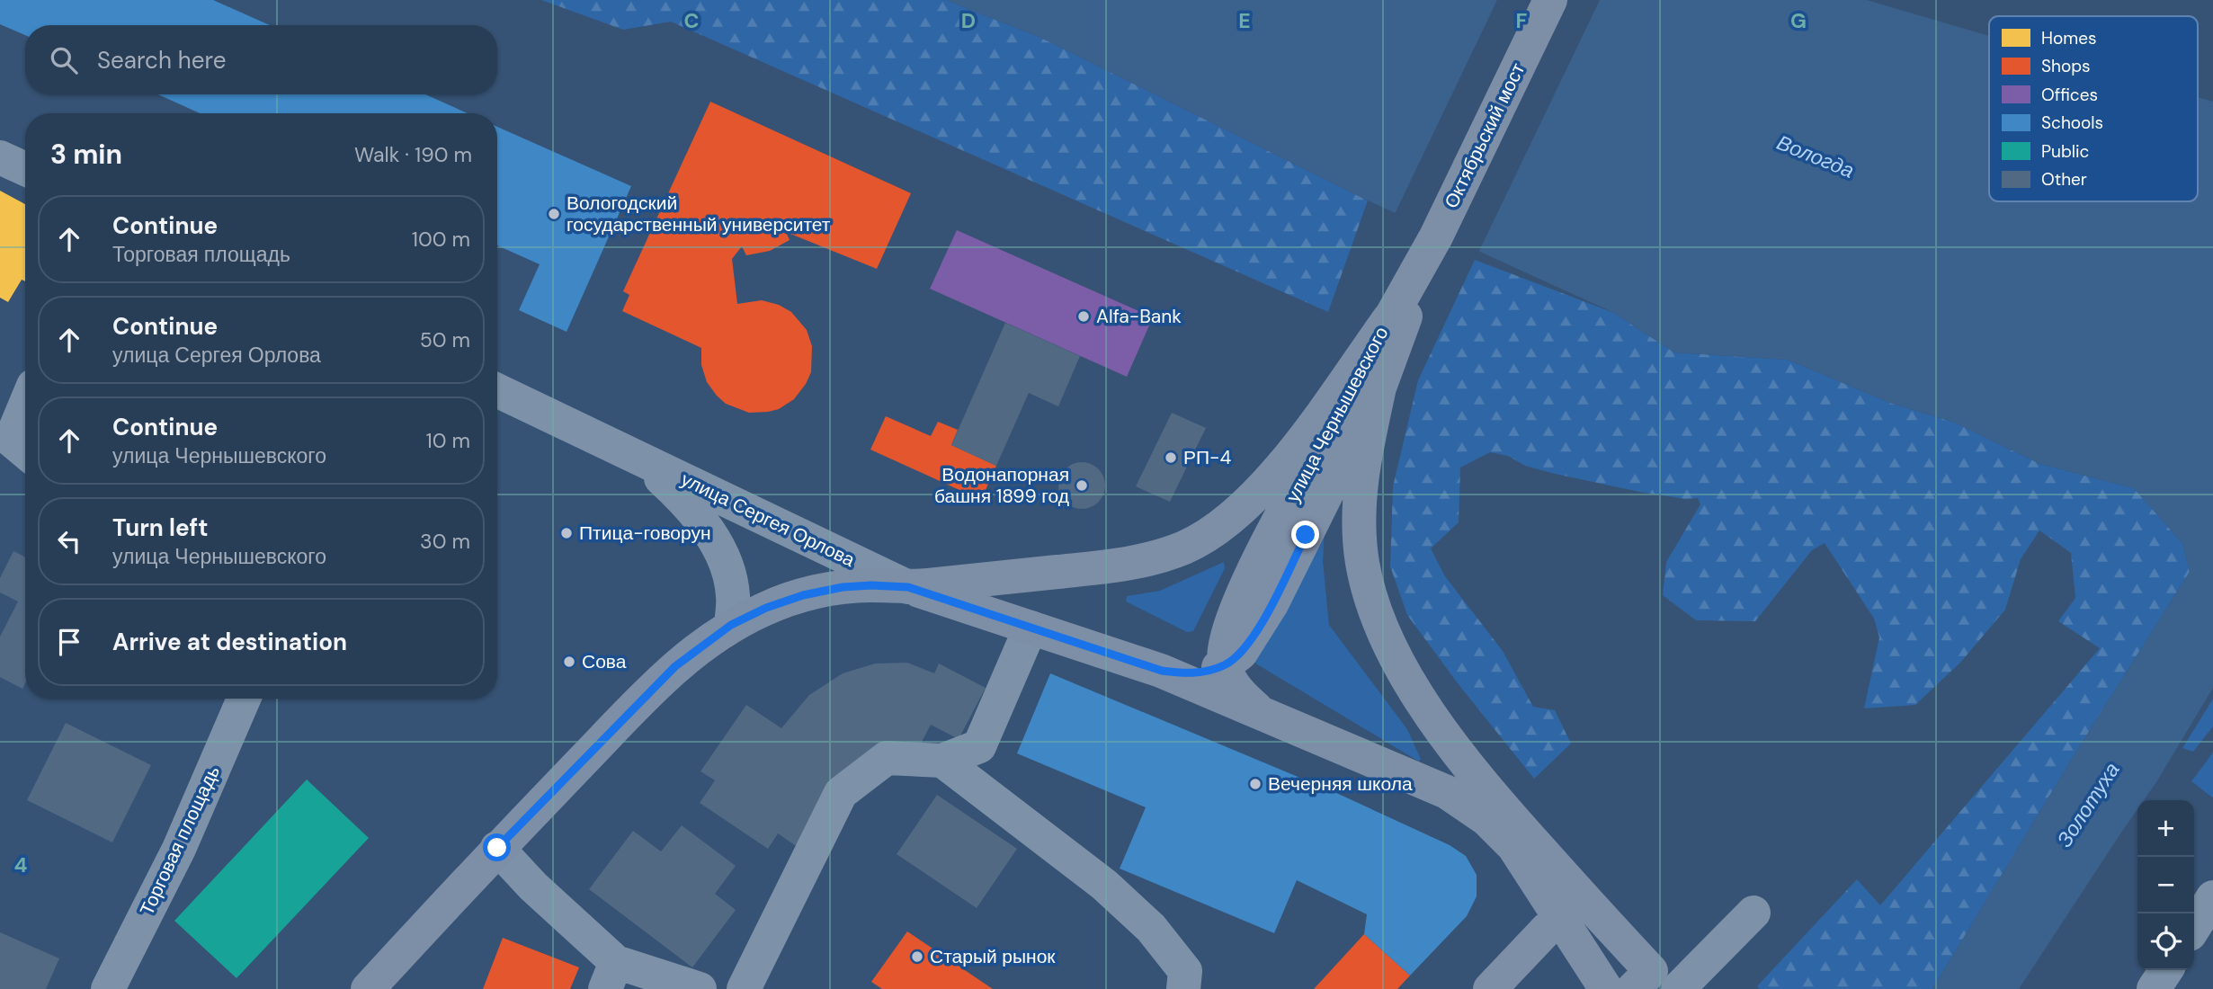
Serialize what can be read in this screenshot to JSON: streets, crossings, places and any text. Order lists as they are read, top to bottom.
{
  "streets": {
    "main road": ["Октябрьский мост", "улица Чернышевского", "улица Сергея Орлова"],
    "street": ["Торговая площадь"]
  },
  "crossings": [
    ["Октябрьский мост", "улица Чернышевского"],
    ["улица Чернышевского", "улица Сергея Орлова"]
  ],
  "water": ["Вологда", "Золотуха"],
  "places": [
    "Вологодский государственный университет",
    "Alfa-Bank",
    "РП-4",
    "Водонапорная башня 1899 год",
    "Птица-говорун",
    "Сова",
    "Вечерняя школа",
    "Старый рынок"
  ],
  "legend": [
    "Homes",
    "Shops",
    "Offices",
    "Schools",
    "Public",
    "Other"
  ],
  "page": {
    "search": "Search here",
    "heading": ["3 min", "Walk · 190 m"],
    "list": [
      ["Continue", "Торговая площадь", "100 m"],
      ["Continue", "улица Сергея Орлова", "50 m"],
      ["Continue", "улица Чернышевского", "10 m"],
      ["Turn left", "улица Чернышевского", "30 m"],
      "Arrive at destination"
    ],
    "map_buttons": ["+", "−"]
  },
  "grid": {
    "columns": [
      "C",
      "D",
      "E",
      "F",
      "G"
    ],
    "rows": ["4"]
  }
}
